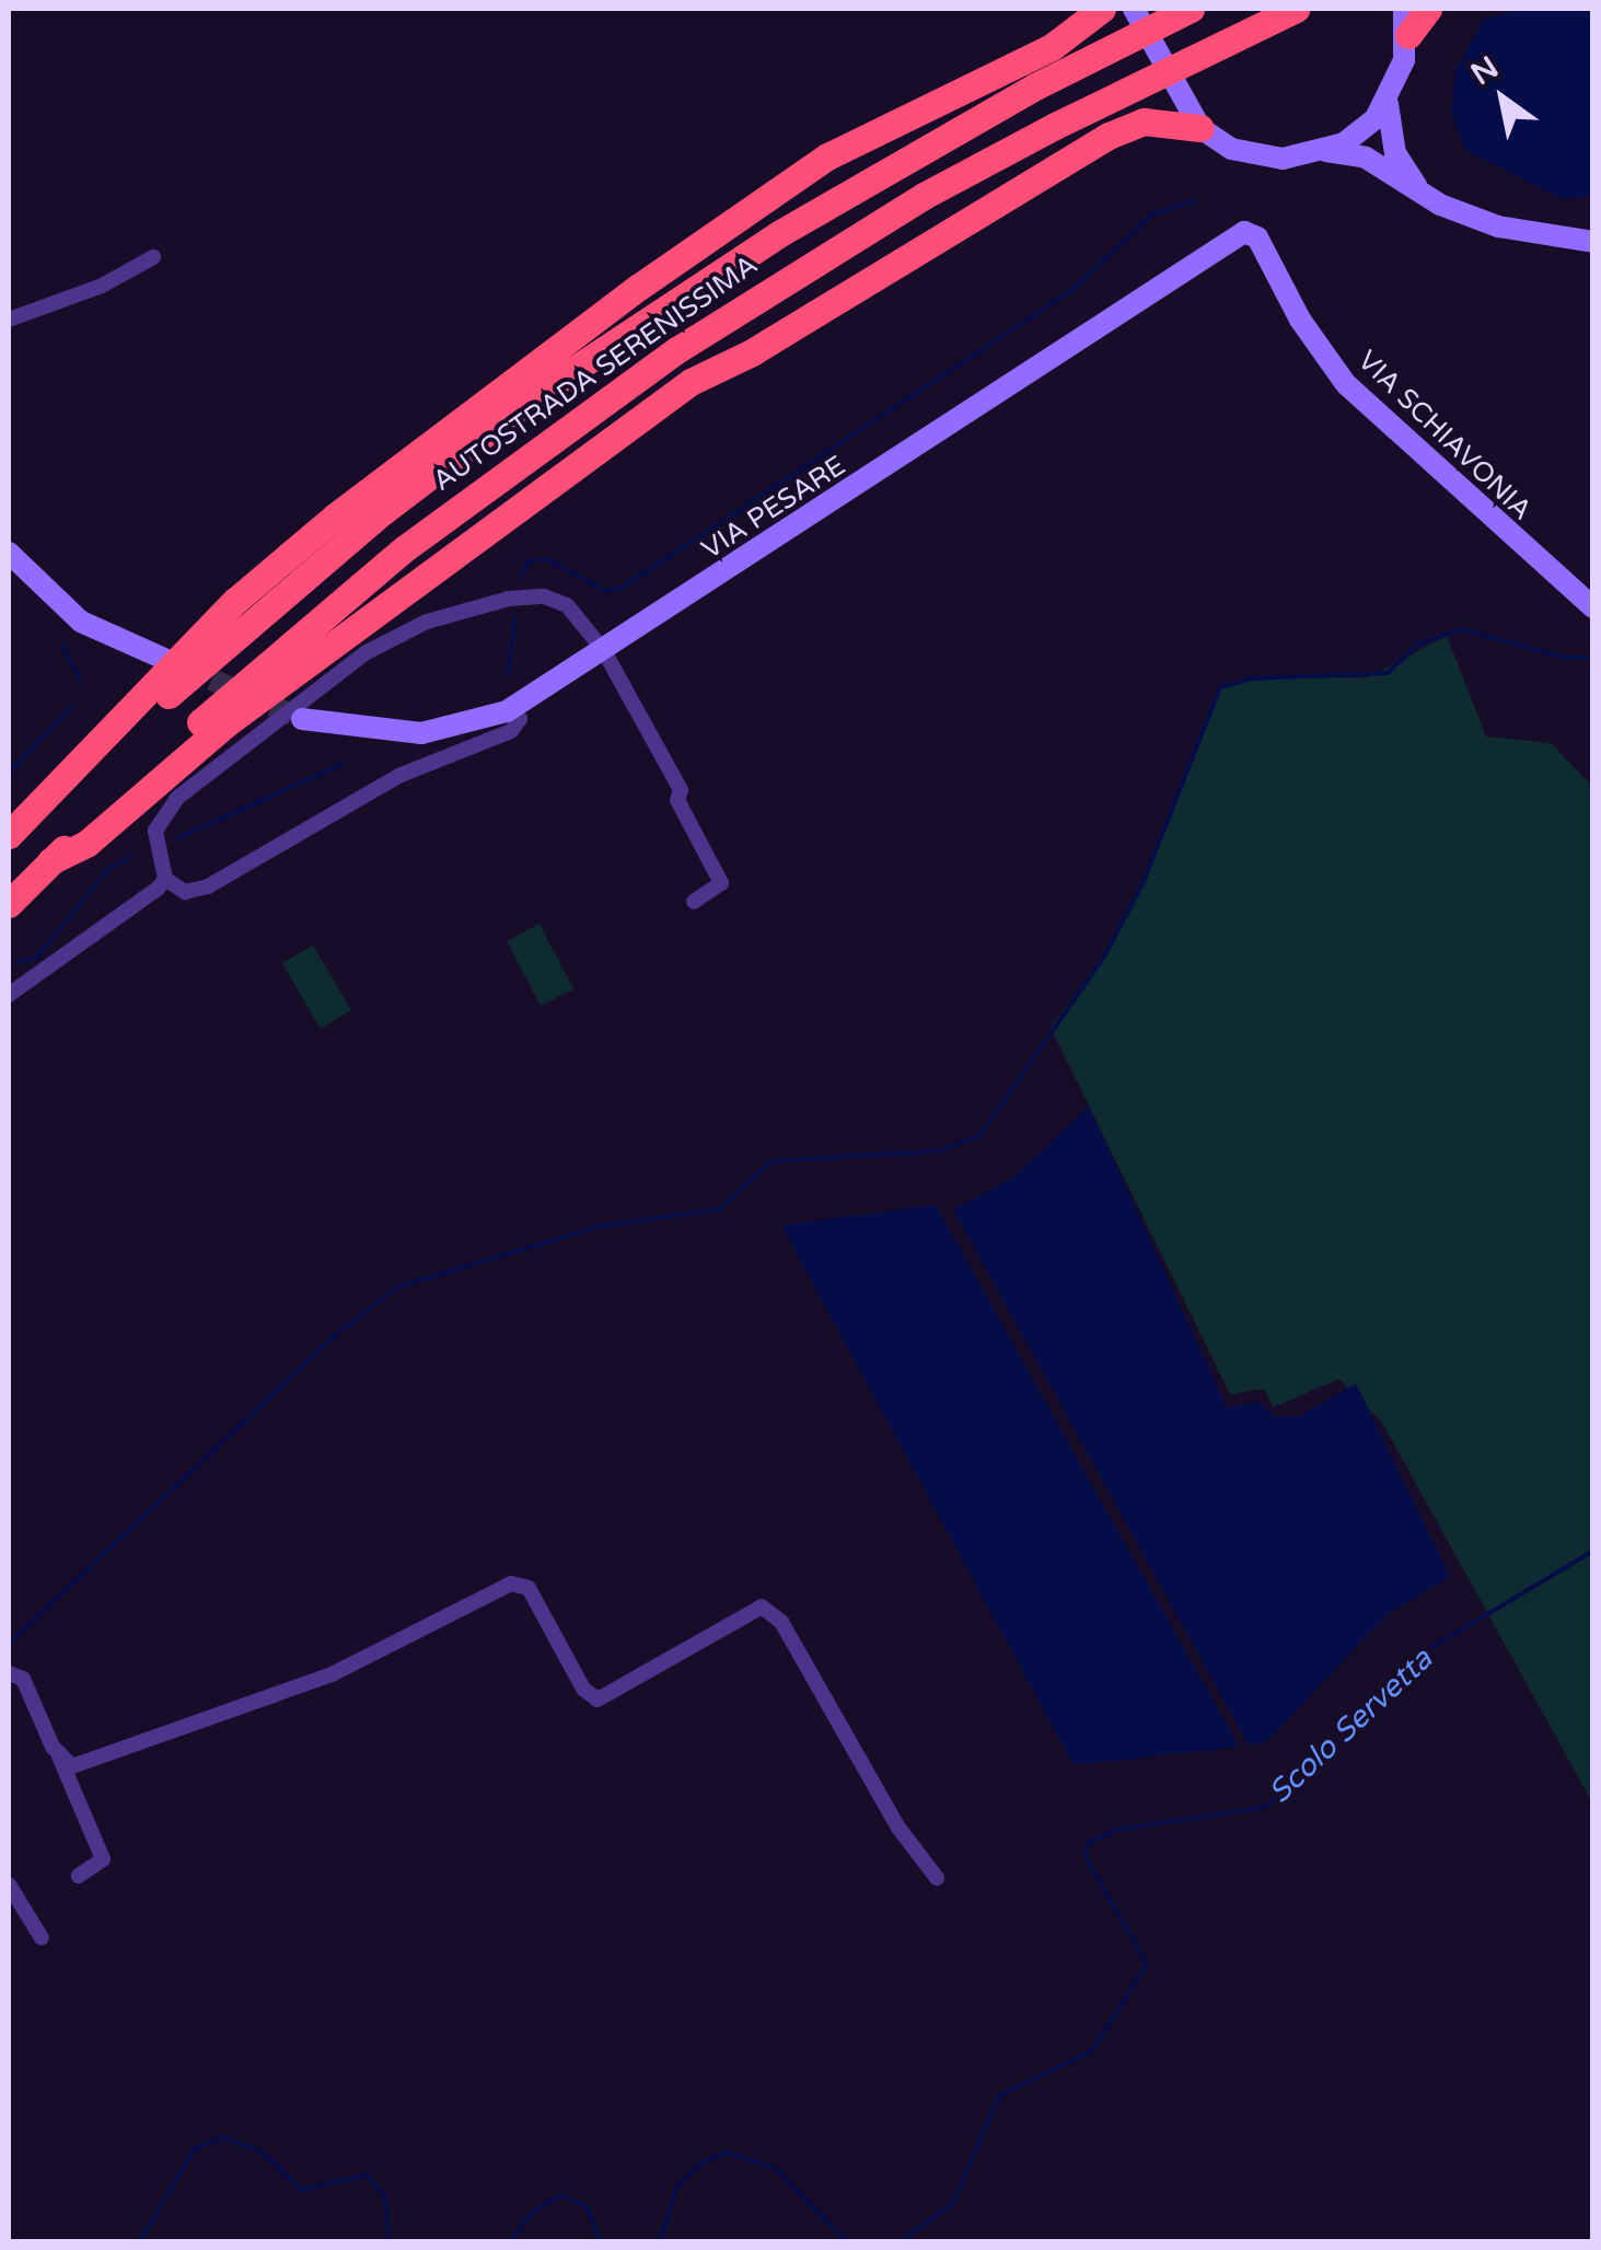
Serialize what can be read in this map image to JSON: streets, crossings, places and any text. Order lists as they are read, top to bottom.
{
  "streets": {
    "highway": ["AUTOSTRADA SERENISSIMA"],
    "street": ["VIA SCHIAVONIA", "VIA PESARE"]
  },
  "crossings": [
    ["VIA SCHIAVONIA", "VIA PESARE"]
  ],
  "water": ["Scolo Servetta"],
  "north": "top left"
}
